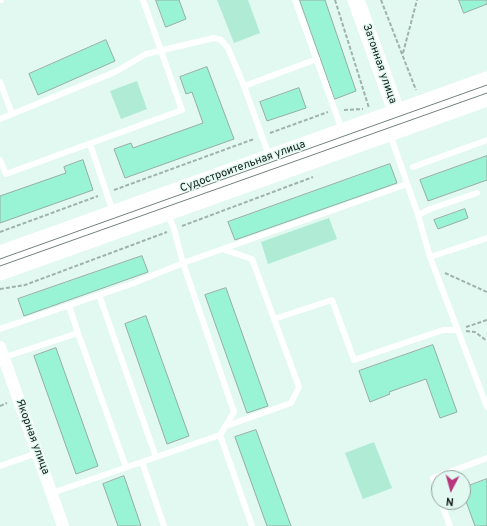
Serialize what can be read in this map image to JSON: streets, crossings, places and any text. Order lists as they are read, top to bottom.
{
  "streets": {
    "street": ["Затонная улица", "Судостроительная улица", "Якорная улица"]
  },
  "crossings": [
    ["Затонная улица", "Судостроительная улица"]
  ],
  "north": "bottom"
}
